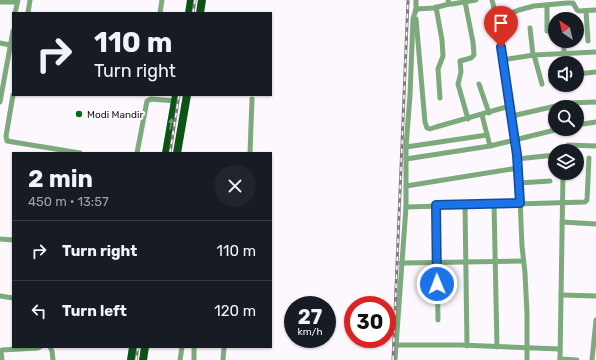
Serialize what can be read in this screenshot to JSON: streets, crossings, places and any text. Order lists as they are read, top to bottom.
{
  "places": ["Modi Mandir"],
  "north": "top left",
  "page": {
    "turn": ["110 m", "Turn right"],
    "heading": ["2 min", "450 m · 13:57"],
    "list": [
      {
        "name": "Turn right",
        "value": "110 m"
      },
      {
        "name": "Turn left",
        "value": "120 m"
      }
    ],
    "speed": "27 km/h",
    "limit": "30"
  }
}
